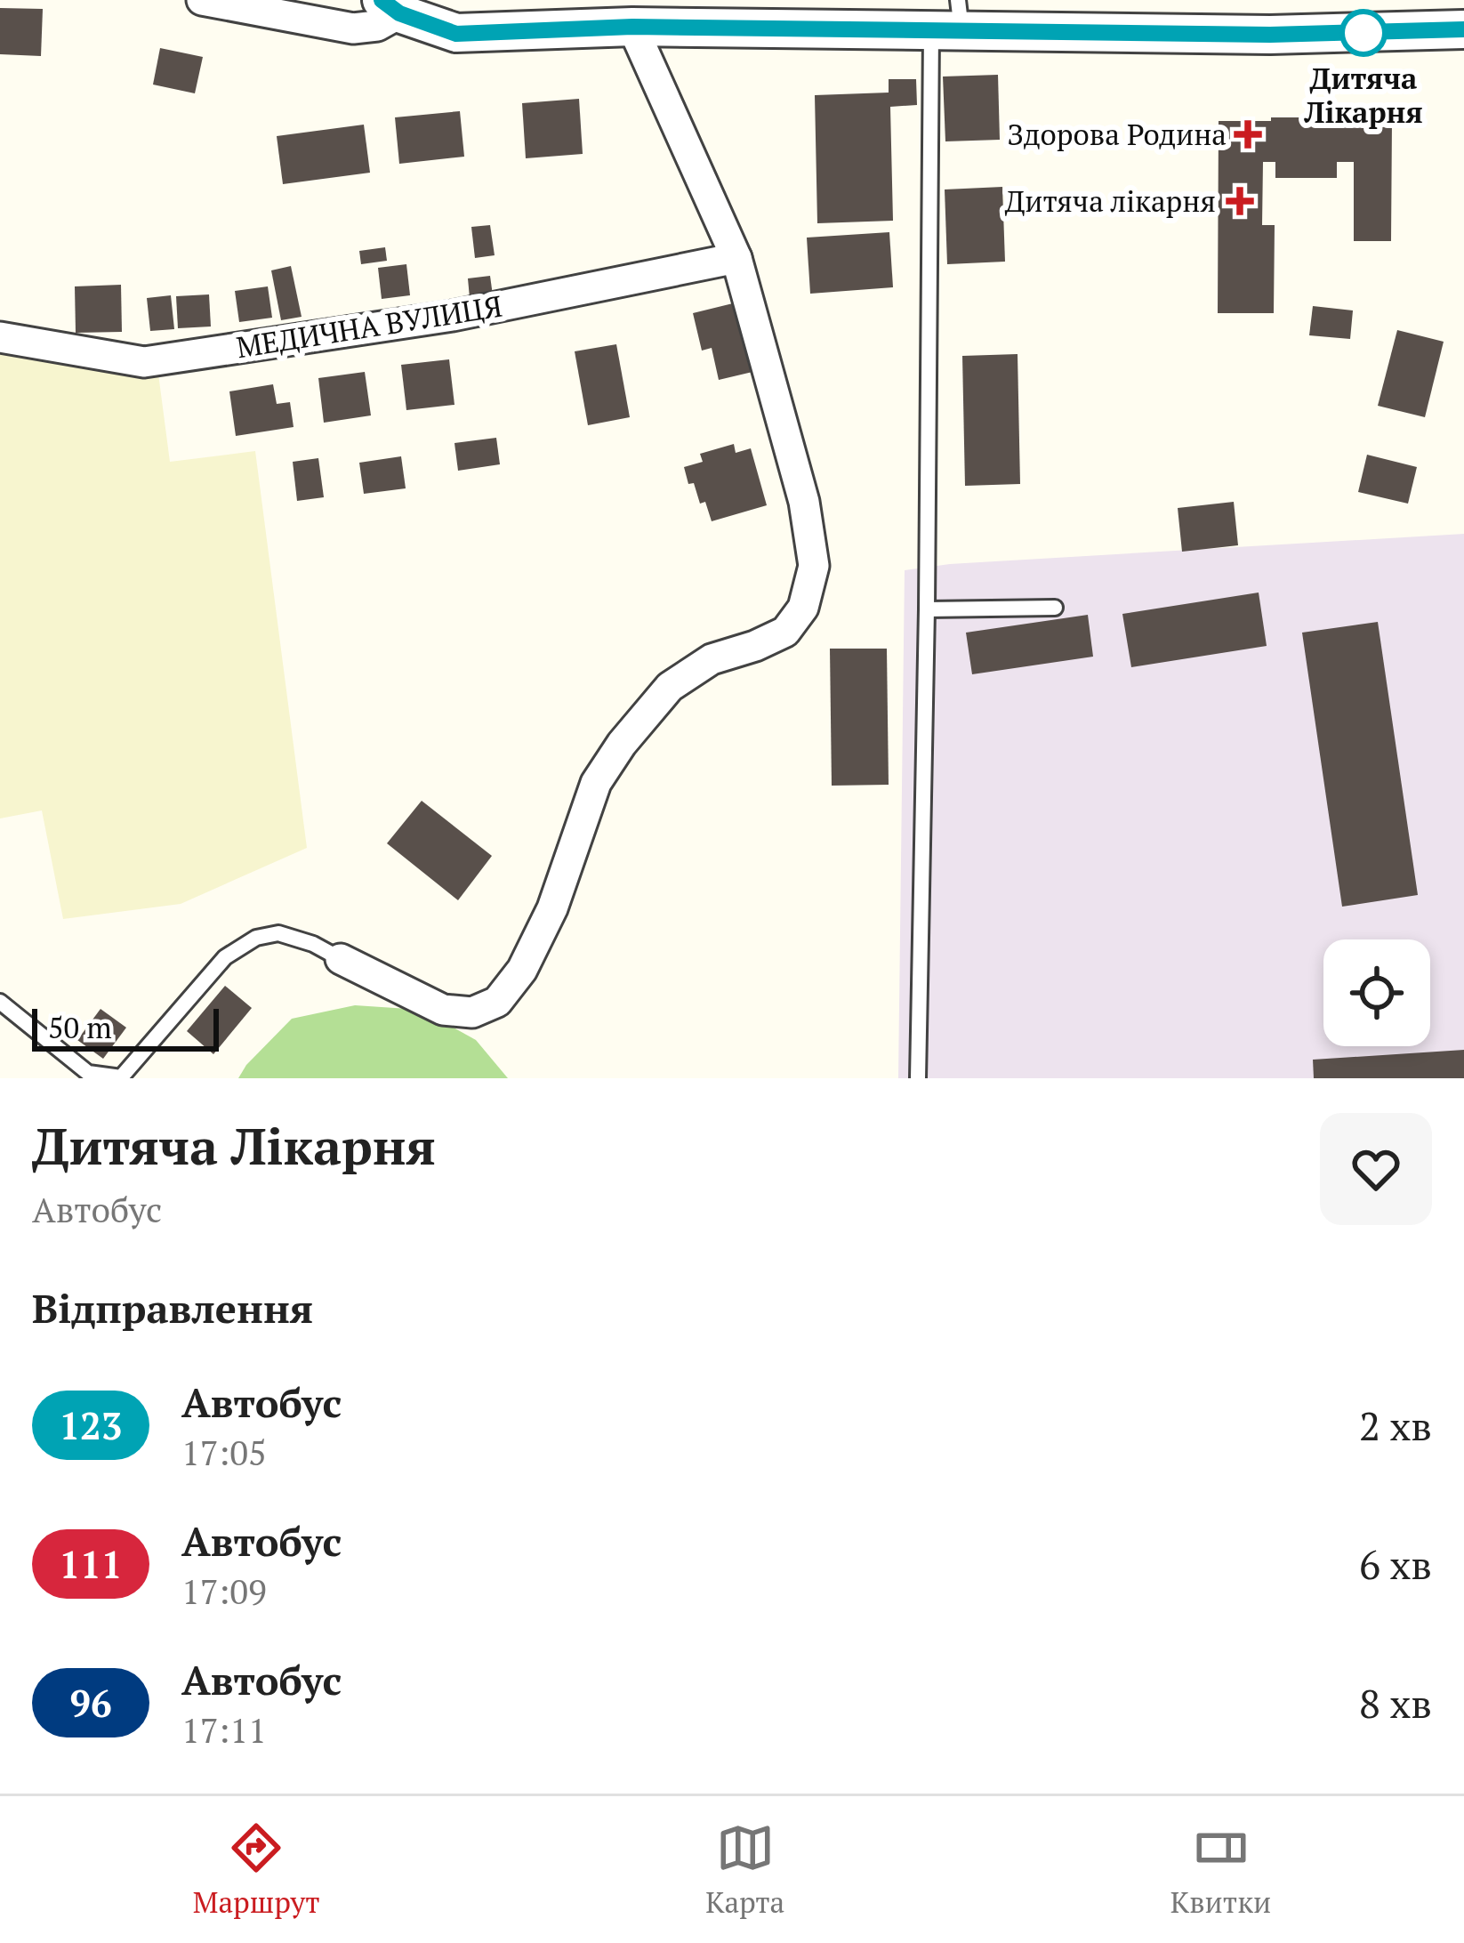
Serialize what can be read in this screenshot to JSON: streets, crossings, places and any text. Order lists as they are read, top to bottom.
{
  "streets": {
    "street": ["МЕДИЧНА ВУЛИЦЯ"]
  },
  "places": {
    "other": ["Дитяча Лікарня"],
    "health": ["Здорова Родина", "Дитяча лікарня"]
  },
  "lines": ["bus line 123"],
  "scale_bar": "50 m",
  "page": {
    "scale": "50 m",
    "heading": [
      ["Дитяча Лікарня", "Автобус"],
      "Відправлення"
    ],
    "list": [
      {
        "mark": "123",
        "name": "Автобус",
        "note": "17:05",
        "value": "2 хв"
      },
      {
        "mark": "111",
        "name": "Автобус",
        "note": "17:09",
        "value": "6 хв"
      },
      {
        "mark": "96",
        "name": "Автобус",
        "note": "17:11",
        "value": "8 хв"
      }
    ],
    "tabs": ["Маршрут", "Карта", "Квитки"]
  }
}
